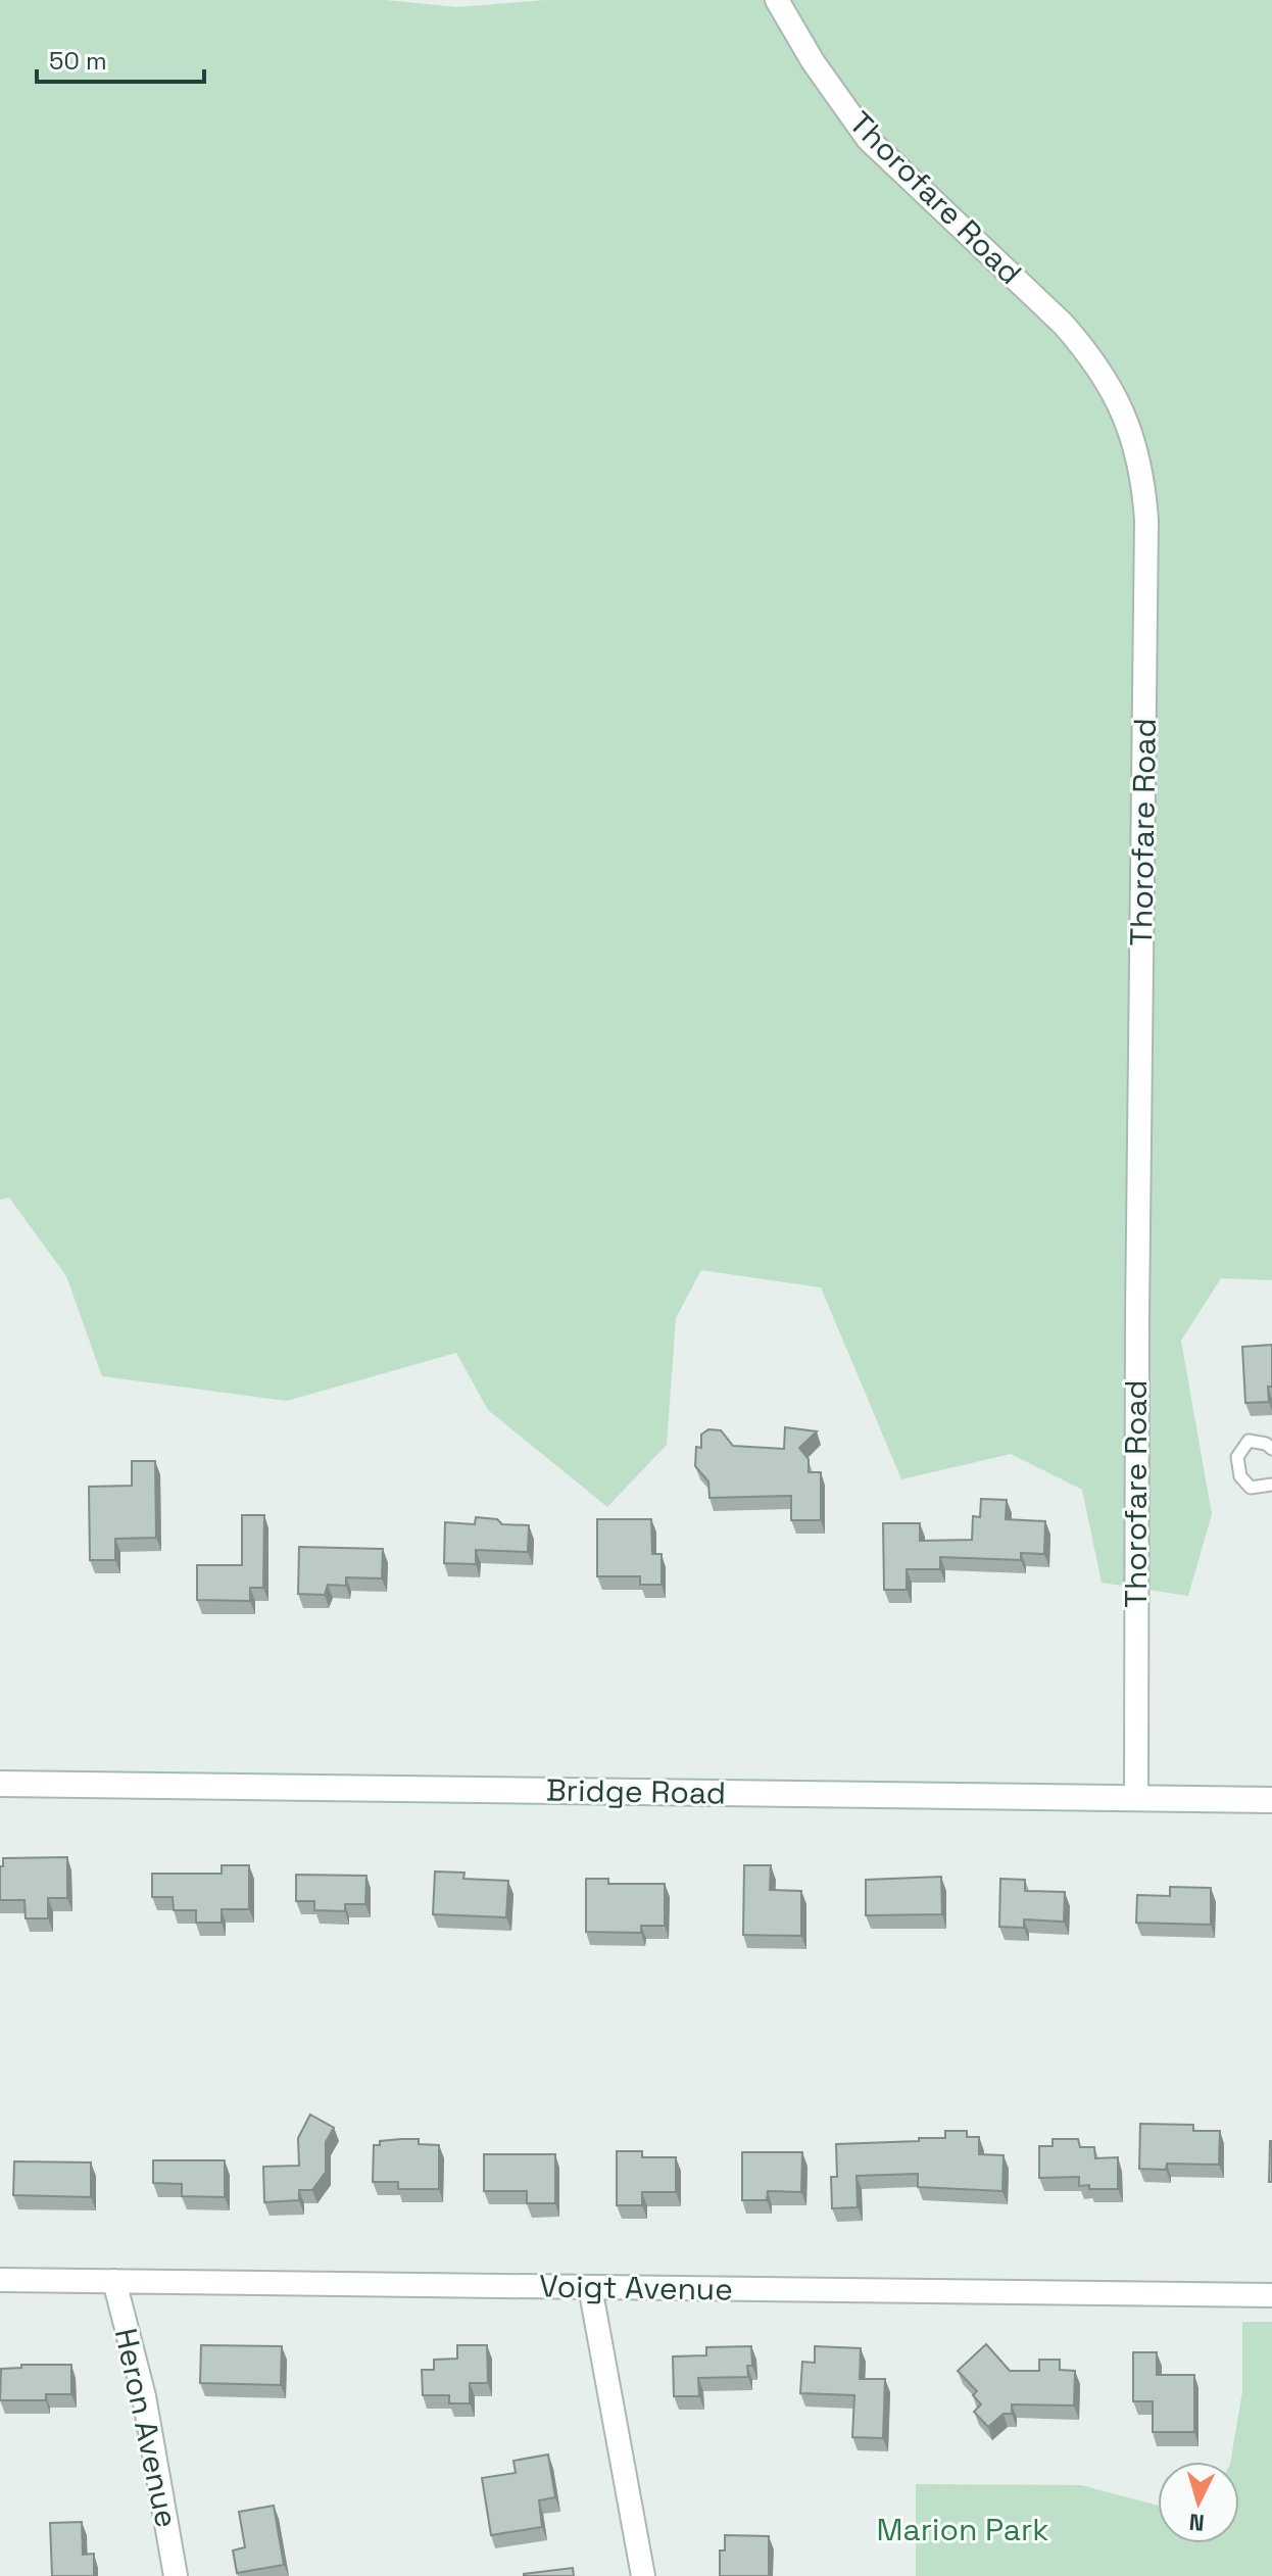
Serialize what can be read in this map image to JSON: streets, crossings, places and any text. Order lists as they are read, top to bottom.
{
  "streets": {
    "main road": ["Bridge Road"],
    "street": ["Thorofare Road", "Voigt Avenue", "Heron Avenue"]
  },
  "crossings": [
    ["Thorofare Road", "Bridge Road"],
    ["Voigt Avenue", "Heron Avenue"]
  ],
  "parks": ["Marion Park"],
  "scale_bar": "50 m",
  "north": "bottom"
}
